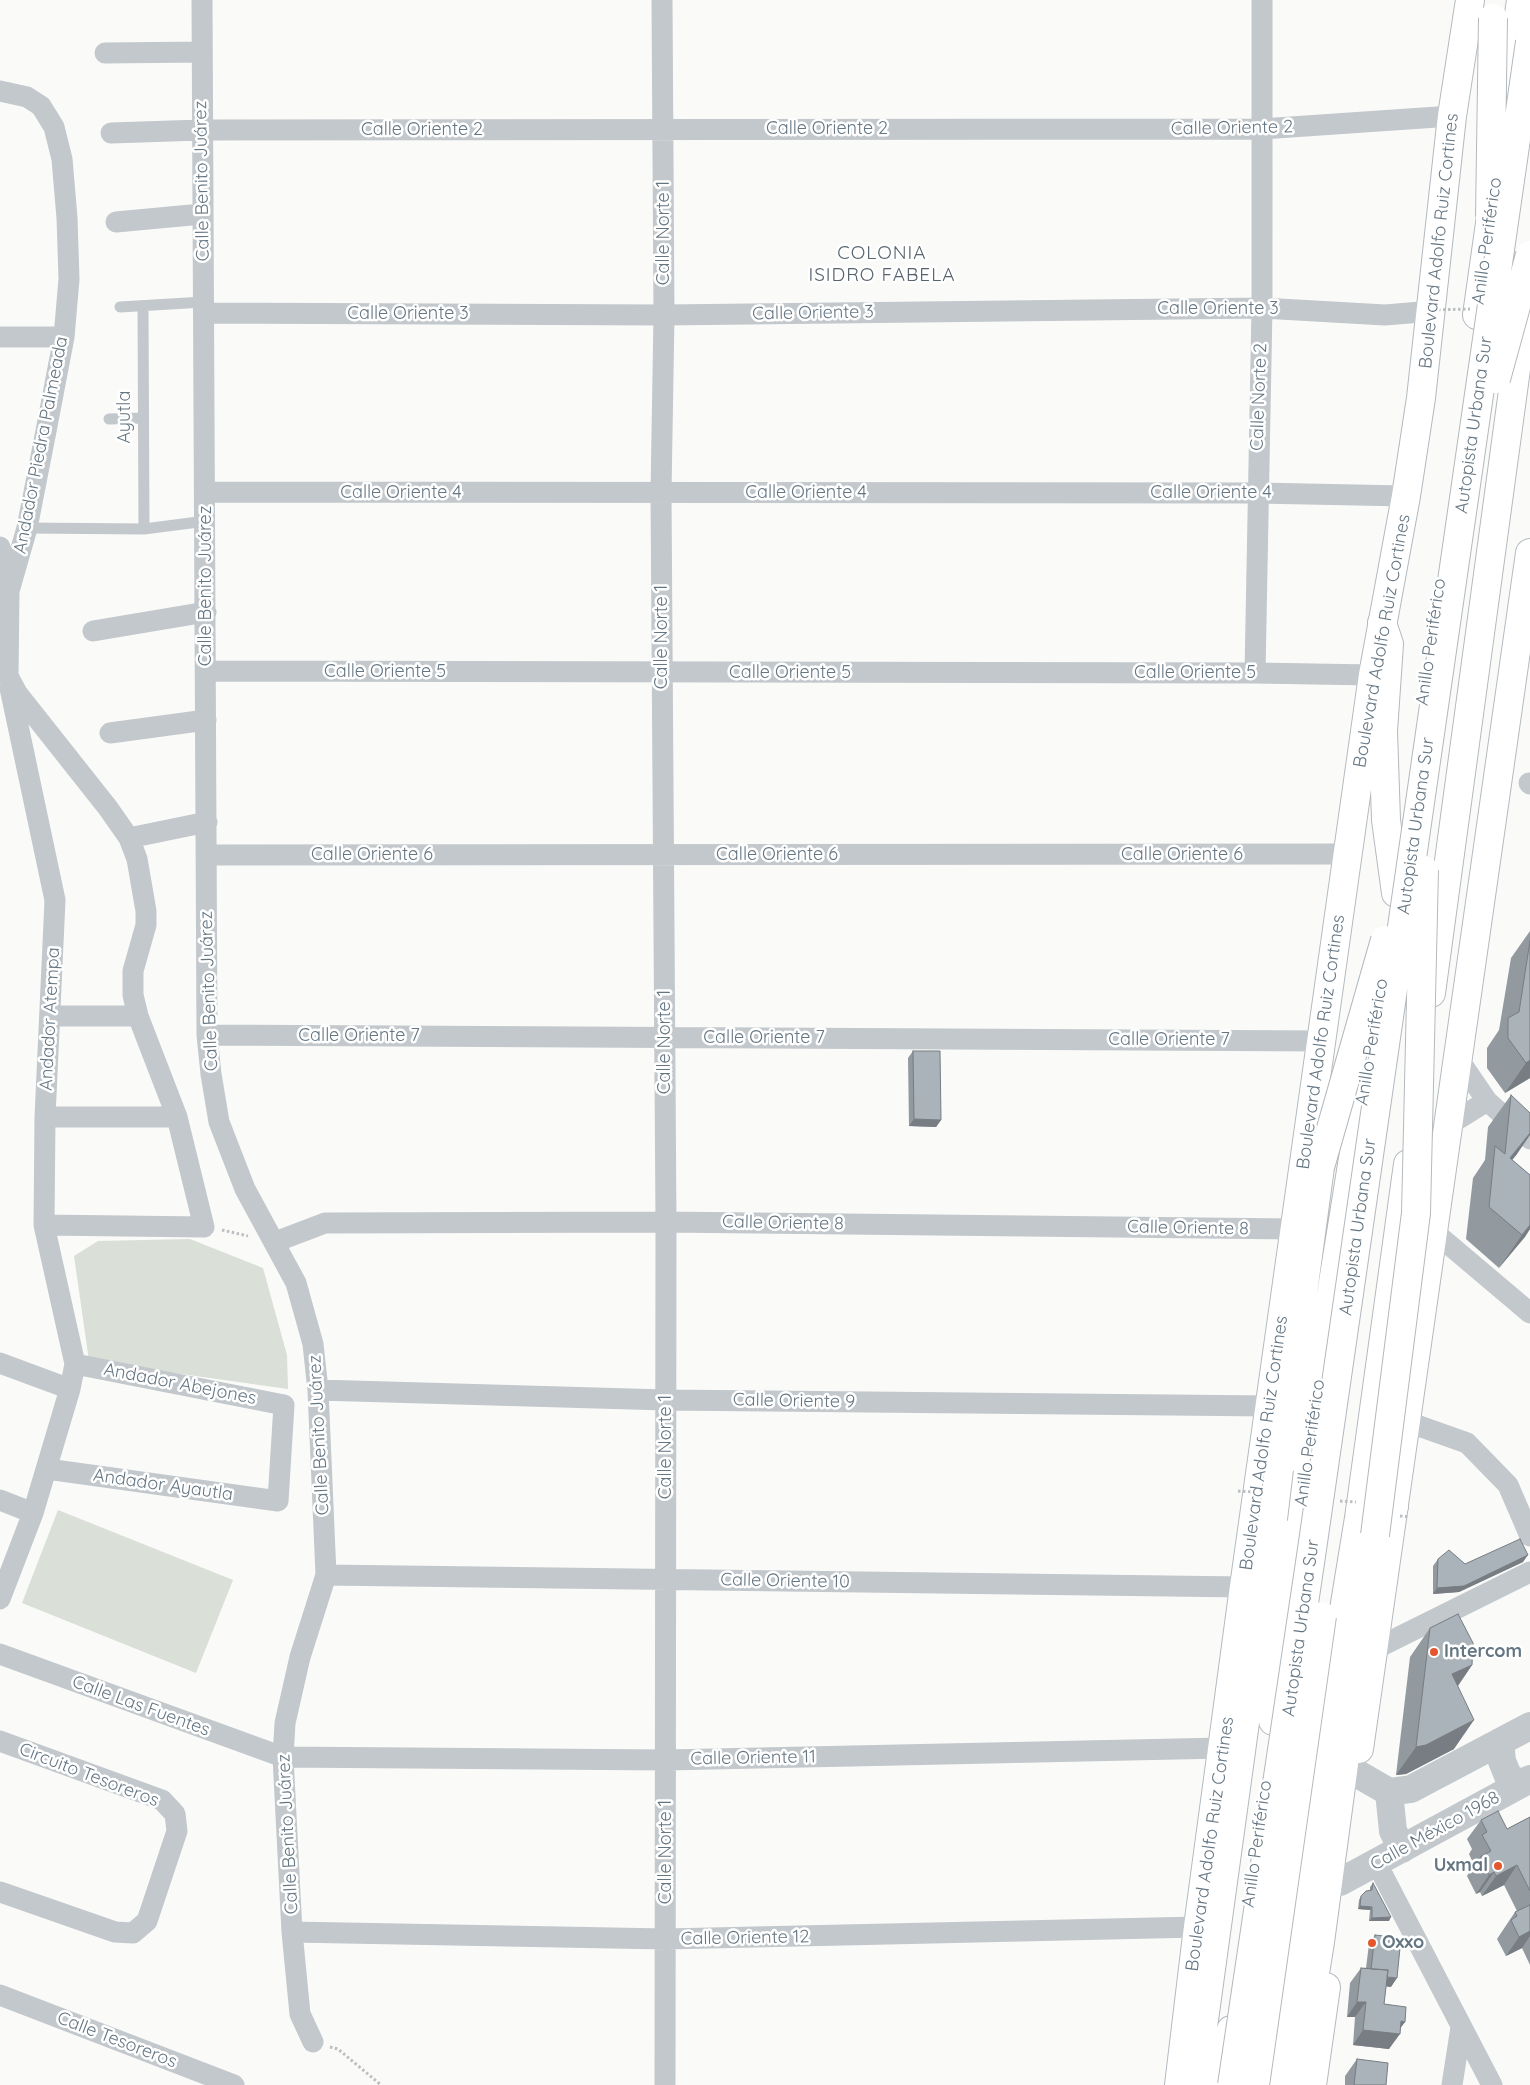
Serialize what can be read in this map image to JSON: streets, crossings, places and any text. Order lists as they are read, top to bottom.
{
  "streets": {
    "main road": ["Boulevard Adolfo Ruiz Cortines", "Anillo Periférico", "Autopista Urbana Sur"],
    "street": [
      "Calle Oriente 2",
      "Calle Benito Juárez",
      "Calle Norte 1",
      "Calle Oriente 3",
      "Calle Norte 2",
      "Andador Piedra Palmeada",
      "Calle Oriente 4",
      "Calle Oriente 5",
      "Calle Oriente 6",
      "Andador Atempa",
      "Calle Oriente 7",
      "Calle Oriente 8",
      "Andador Abejones",
      "Calle Oriente 9",
      "Andador Ayautla",
      "Calle Oriente 10",
      "Calle Las Fuentes",
      "Calle Oriente 11",
      "Circuito Tesoreros",
      "Calle México 1968",
      "Calle Oriente 12",
      "Calle Tesoreros"
    ],
    "lane": ["Ayutla"]
  },
  "crossings": [
    ["Calle Oriente 2", "Calle Benito Juárez"],
    ["Calle Oriente 2", "Calle Norte 1"],
    ["Calle Oriente 2", "Boulevard Adolfo Ruiz Cortines"],
    ["Calle Oriente 2", "Calle Norte 2"],
    ["Calle Benito Juárez", "Calle Oriente 3"],
    ["Calle Benito Juárez", "Calle Oriente 4"],
    ["Calle Benito Juárez", "Calle Oriente 5"],
    ["Calle Benito Juárez", "Calle Oriente 6"],
    ["Calle Benito Juárez", "Calle Oriente 7"],
    ["Calle Benito Juárez", "Calle Oriente 8"],
    ["Calle Benito Juárez", "Calle Oriente 9"],
    ["Calle Benito Juárez", "Calle Oriente 10"],
    ["Calle Benito Juárez", "Calle Las Fuentes"],
    ["Calle Benito Juárez", "Calle Oriente 11"],
    ["Calle Benito Juárez", "Calle Oriente 12"],
    ["Calle Norte 1", "Calle Oriente 3"],
    ["Calle Norte 1", "Calle Oriente 4"],
    ["Calle Norte 1", "Calle Oriente 5"],
    ["Calle Norte 1", "Calle Oriente 6"],
    ["Calle Norte 1", "Calle Oriente 7"],
    ["Calle Norte 1", "Calle Oriente 8"],
    ["Calle Norte 1", "Calle Oriente 9"],
    ["Calle Norte 1", "Calle Oriente 10"],
    ["Calle Norte 1", "Calle Oriente 11"],
    ["Calle Norte 1", "Calle Oriente 12"],
    ["Boulevard Adolfo Ruiz Cortines", "Calle Oriente 4"],
    ["Boulevard Adolfo Ruiz Cortines", "Calle Oriente 5"],
    ["Boulevard Adolfo Ruiz Cortines", "Calle Oriente 6"],
    ["Boulevard Adolfo Ruiz Cortines", "Calle Oriente 7"],
    ["Boulevard Adolfo Ruiz Cortines", "Calle Oriente 8"],
    ["Boulevard Adolfo Ruiz Cortines", "Calle Oriente 9"],
    ["Boulevard Adolfo Ruiz Cortines", "Calle Oriente 10"],
    ["Boulevard Adolfo Ruiz Cortines", "Calle Oriente 11"],
    ["Boulevard Adolfo Ruiz Cortines", "Calle Oriente 12"],
    ["Calle Oriente 3", "Calle Norte 2"],
    ["Calle Norte 2", "Calle Oriente 4"],
    ["Calle Norte 2", "Calle Oriente 5"],
    ["Andador Piedra Palmeada", "Andador Atempa"],
    ["Andador Atempa", "Andador Abejones"],
    ["Andador Abejones", "Andador Ayautla"],
    ["Calle Las Fuentes", "Calle Oriente 11"]
  ],
  "districts": ["COLONIA ISIDRO FABELA"],
  "places": ["Intercom", "Uxmal", "Oxxo"]
}
